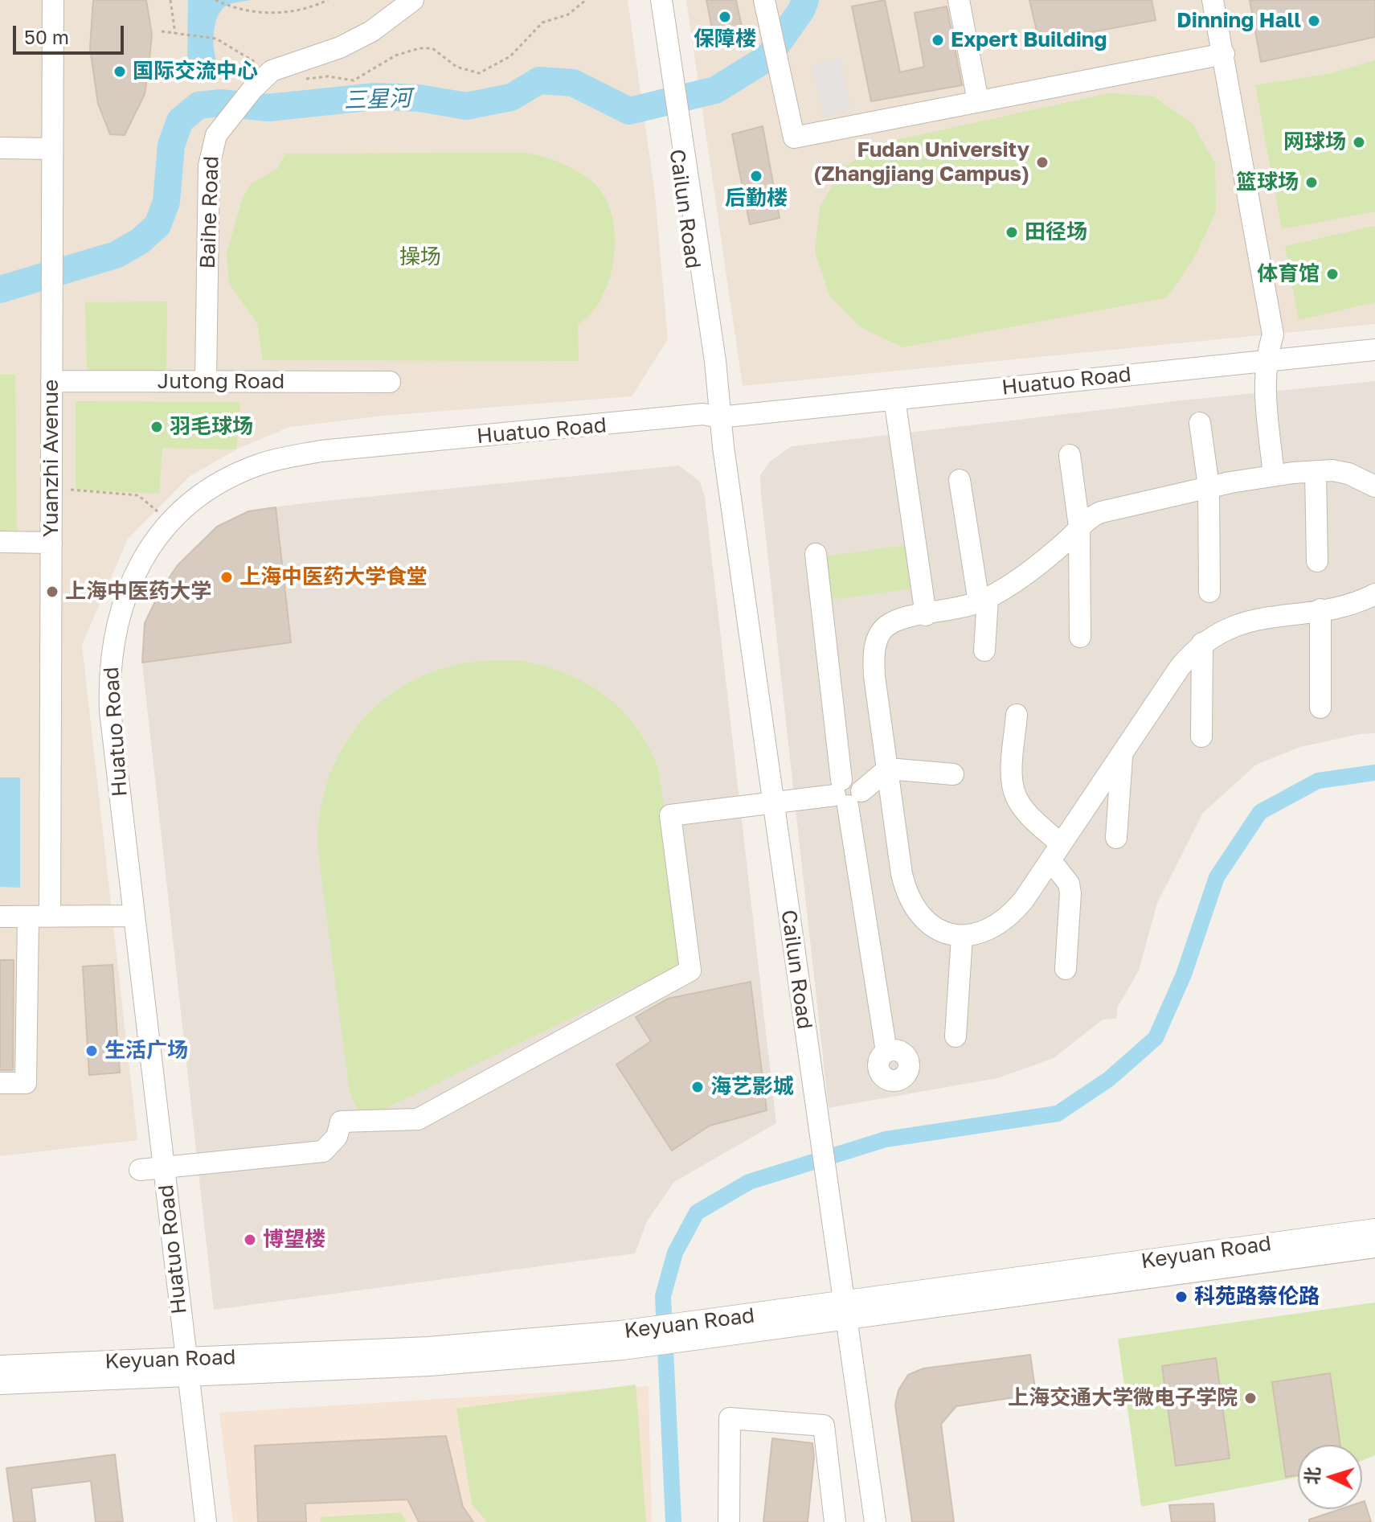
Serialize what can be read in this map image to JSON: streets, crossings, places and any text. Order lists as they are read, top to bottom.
{
  "streets": {
    "street": [
      "Cailun Road",
      "Baihe Road",
      "Huatuo Road",
      "Jutong Road",
      "Yuanzhi Avenue",
      "Keyuan Road"
    ]
  },
  "crossings": [
    ["Cailun Road", "Huatuo Road"],
    ["Cailun Road", "Keyuan Road"],
    ["Baihe Road", "Jutong Road"],
    ["Huatuo Road", "Keyuan Road"],
    ["Jutong Road", "Yuanzhi Avenue"]
  ],
  "water": ["三星河"],
  "parks": ["操场"],
  "places": [
    "保障楼",
    "Dinning Hall",
    "Expert Building",
    "国际交流中心",
    "网球场",
    "Fudan University (Zhangjiang Campus)",
    "后勤楼",
    "篮球场",
    "田径场",
    "体育馆",
    "羽毛球场",
    "上海中医药大学食堂",
    "上海中医药大学",
    "生活广场",
    "海艺影城",
    "博望楼",
    "科苑路蔡伦路",
    "上海交通大学微电子学院"
  ],
  "scale_bar": "50 m",
  "north": "left"
}
